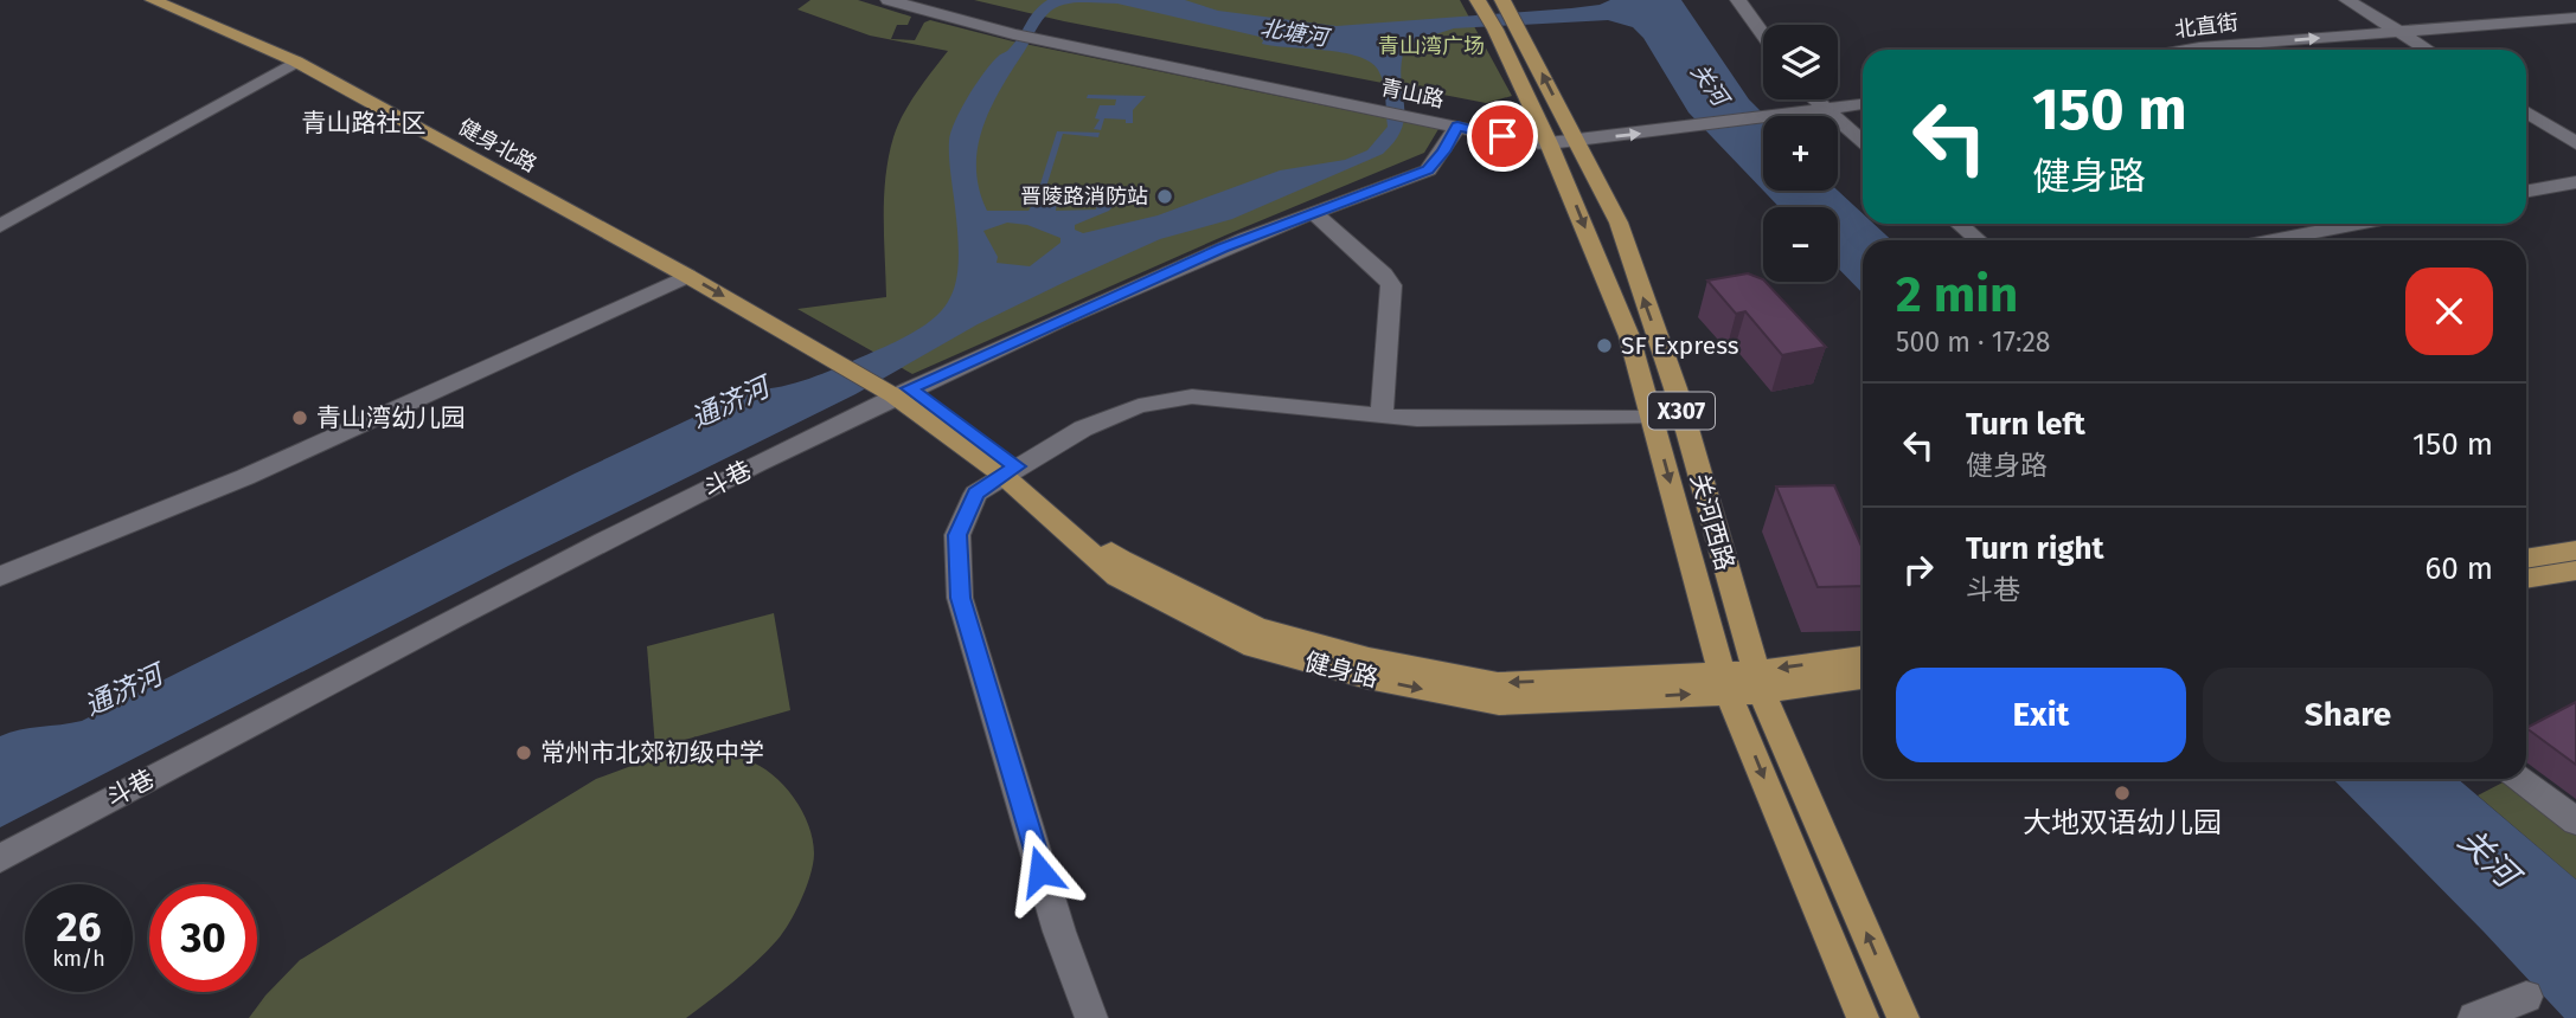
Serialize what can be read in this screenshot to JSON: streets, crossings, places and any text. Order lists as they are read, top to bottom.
{
  "streets": {
    "main road": [
      "健身北路",
      "X307",
      "关河西路",
      "健身路"
    ],
    "street": ["北直街", "青山路", "斗巷"]
  },
  "crossings": [
    ["青山路", "斗巷"],
    ["青山路", "关河西路"],
    ["健身北路", "健身路"],
    ["斗巷", "健身路"],
    ["关河西路", "健身路"]
  ],
  "districts": ["青山路社区"],
  "water": ["北塘河", "关河", "通济河"],
  "parks": ["青山湾广场"],
  "places": [
    "晋陵路消防站",
    "SF Express",
    "青山湾幼儿园",
    "常州市北郊初级中学",
    "大地双语幼儿园"
  ],
  "page": {
    "map_buttons": ["+", "−"],
    "turn": ["150 m", "健身路"],
    "heading": ["2 min", "500 m · 17:28"],
    "list": [
      {
        "name": "Turn left",
        "note": "健身路",
        "value": "150 m"
      },
      {
        "name": "Turn right",
        "note": "斗巷",
        "value": "60 m"
      }
    ],
    "buttons": ["Exit", "Share"],
    "speed": "26 km/h",
    "limit": "30"
  }
}
